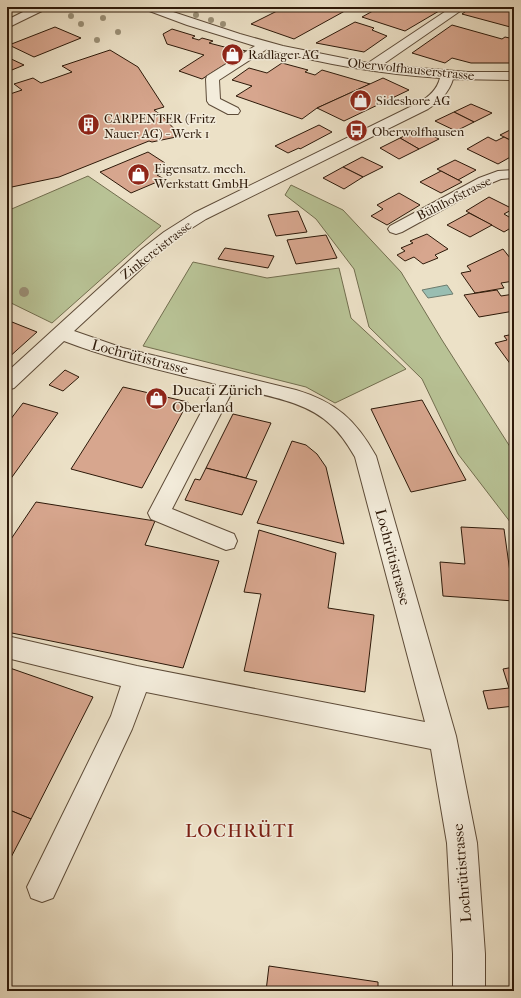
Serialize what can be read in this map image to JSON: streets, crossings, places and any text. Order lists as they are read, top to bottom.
{
  "streets": {
    "street": [
      "Oberwolfhauserstrasse",
      "Bühlhofstrasse",
      "Zinkereistrasse",
      "Lochrütistrasse"
    ]
  },
  "crossings": [
    ["Oberwolfhauserstrasse", "Zinkereistrasse"],
    ["Zinkereistrasse", "Lochrütistrasse"]
  ],
  "districts": ["LOCHRÜTI"],
  "places": {
    "shop": [
      "Radlager AG",
      "Sideshore AG",
      "Eigensatz. mech. Werkstatt GmbH",
      "Ducati Zürich Oberland"
    ],
    "building": ["CARPENTER (Fritz Nauer AG) - Werk 1"],
    "bus stop": ["Oberwolfhausen"]
  }
}
